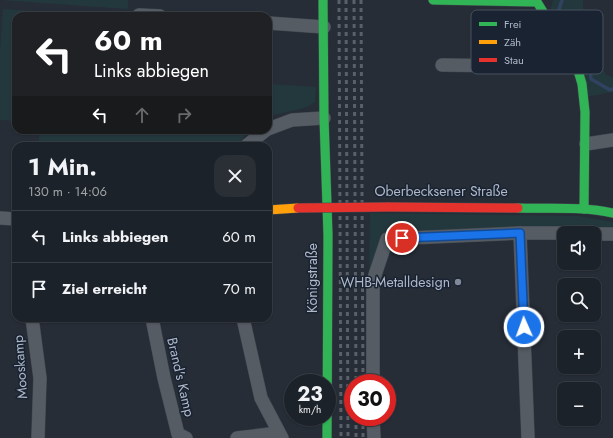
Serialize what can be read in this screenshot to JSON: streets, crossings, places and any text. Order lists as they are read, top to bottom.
{
  "streets": {
    "street": [
      "Oberbecksener Straße",
      "Königstraße",
      "Mooskamp",
      "Brand's Kamp"
    ]
  },
  "places": ["WHB-Metalldesign"],
  "legend": ["Frei", "Zäh", "Stau"],
  "page": {
    "turn": ["60 m", "Links abbiegen"],
    "heading": ["1 Min.", "130 m · 14:06"],
    "list": [
      {
        "name": "Links abbiegen",
        "value": "60 m"
      },
      {
        "name": "Ziel erreicht",
        "value": "70 m"
      }
    ],
    "map_buttons": ["+", "−"],
    "speed": "23 km/h",
    "limit": "30"
  }
}
